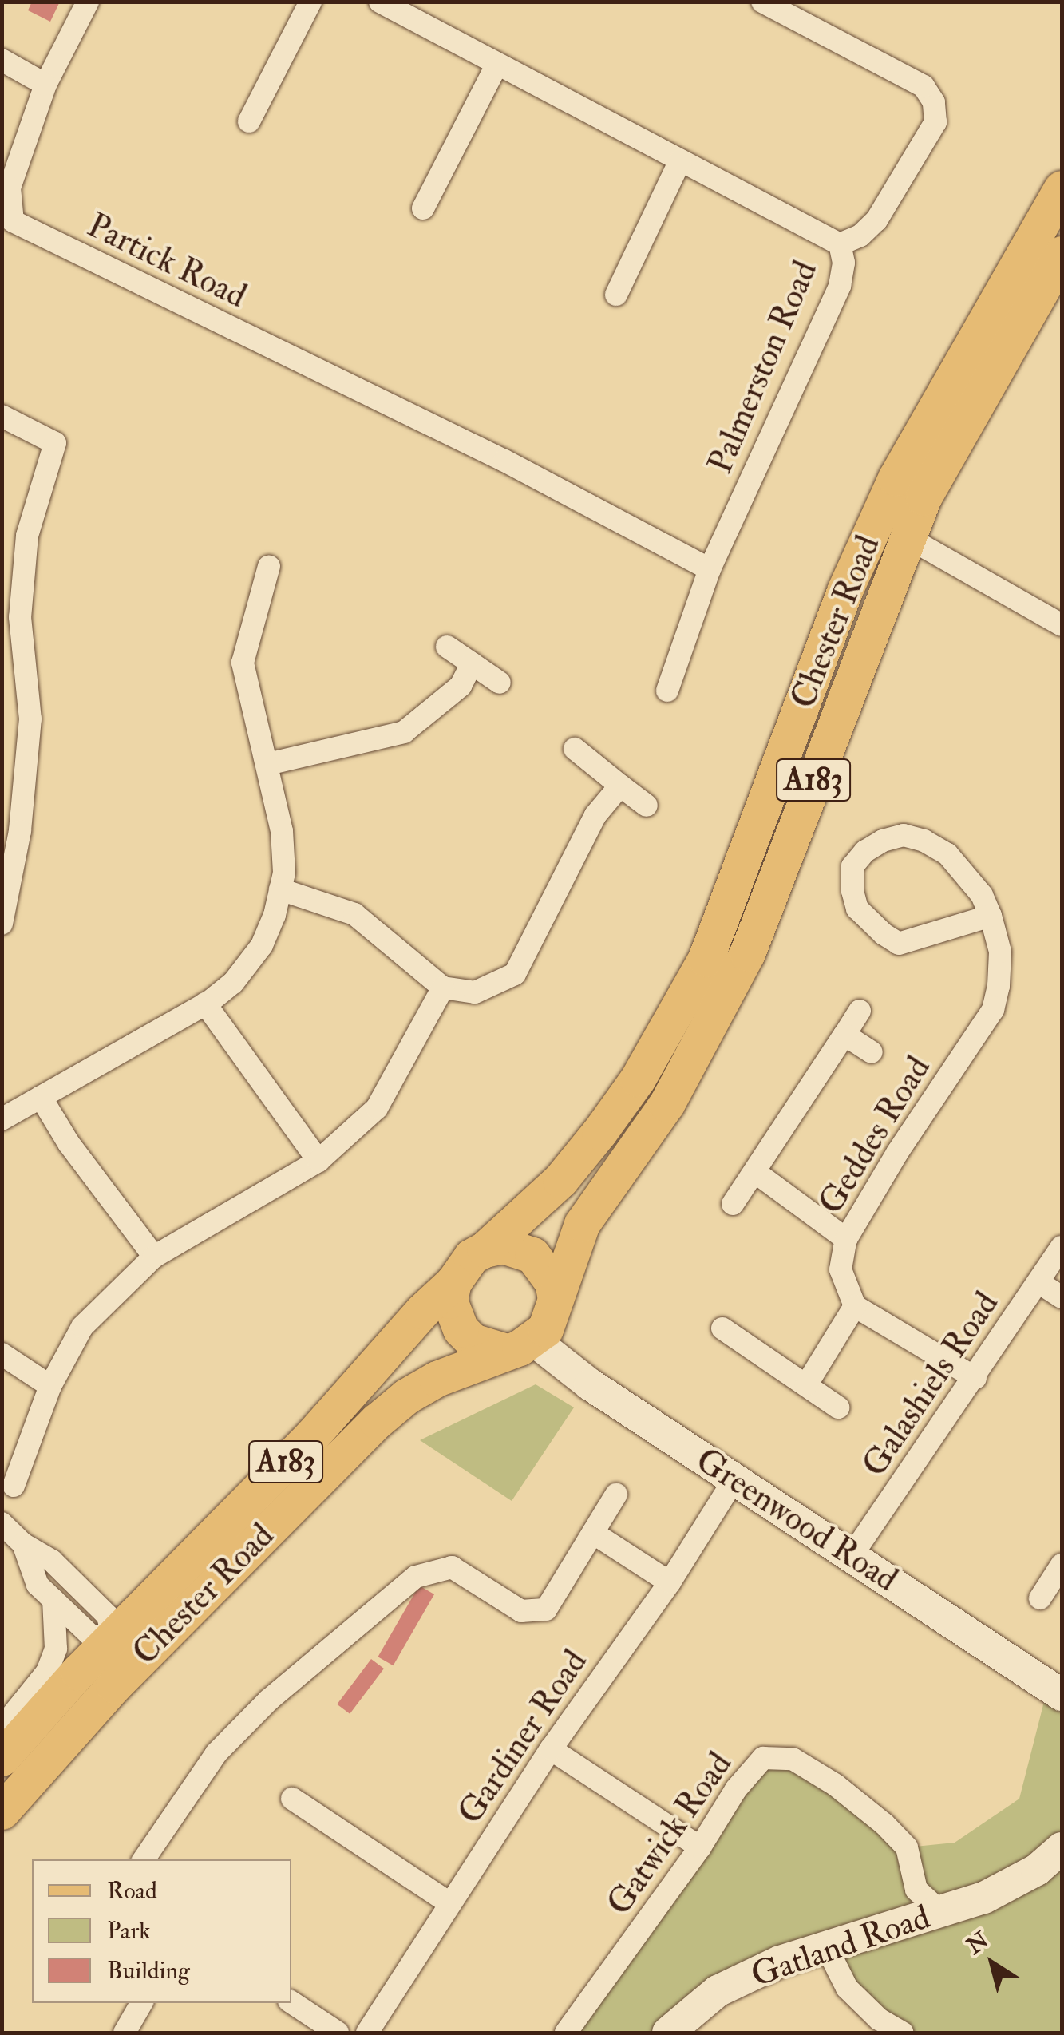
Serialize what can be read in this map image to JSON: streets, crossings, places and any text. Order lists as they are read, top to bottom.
{
  "streets": {
    "main road": ["Chester Road", "A183"],
    "street": [
      "Partick Road",
      "Palmerston Road",
      "Geddes Road",
      "Galashiels Road",
      "Greenwood Road",
      "Gardiner Road",
      "Gatwick Road",
      "Gatland Road"
    ]
  },
  "crossings": [
    ["Partick Road", "Palmerston Road"],
    ["Chester Road", "Greenwood Road"],
    ["Galashiels Road", "Greenwood Road"],
    ["Greenwood Road", "Gardiner Road"],
    ["Gatwick Road", "Gatland Road"]
  ],
  "legend": ["Road", "Park", "Building"],
  "north": "top left"
}
